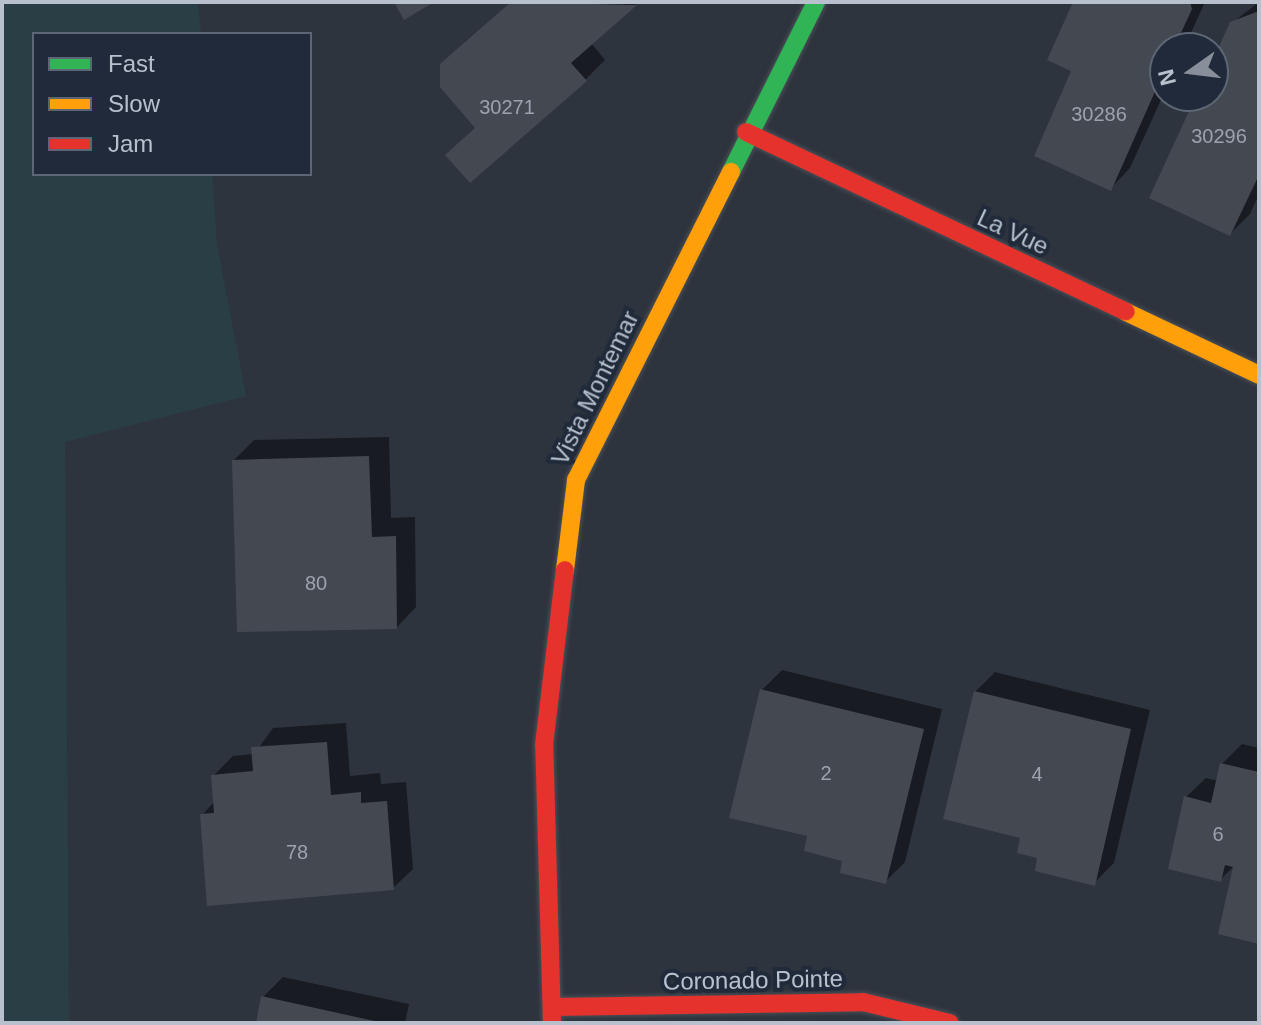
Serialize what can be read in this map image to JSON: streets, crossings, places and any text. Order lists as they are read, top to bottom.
{
  "streets": {
    "street": ["La Vue", "Vista Montemar", "Coronado Pointe"]
  },
  "crossings": [
    ["La Vue", "Vista Montemar"],
    ["Vista Montemar", "Coronado Pointe"]
  ],
  "house_numbers": [
    "30271",
    "30286",
    "30296",
    "80",
    "2",
    "4",
    "6",
    "78"
  ],
  "legend": ["Fast", "Slow", "Jam"],
  "north": "left"
}
